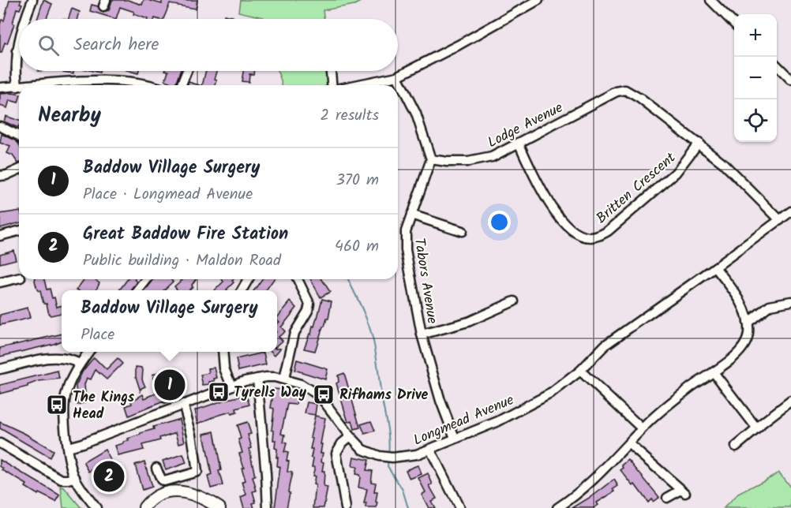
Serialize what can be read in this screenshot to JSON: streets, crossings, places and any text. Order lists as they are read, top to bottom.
{
  "streets": {
    "street": [
      "Lodge Avenue",
      "Britten Crescent",
      "Tabors Avenue",
      "Longmead Avenue"
    ]
  },
  "crossings": [
    ["Lodge Avenue", "Britten Crescent"],
    ["Lodge Avenue", "Tabors Avenue"],
    ["Tabors Avenue", "Longmead Avenue"]
  ],
  "places": {
    "bus stop": ["Tyrells Way", "Rifhams Drive", "The Kings Head"]
  },
  "page": {
    "map_buttons": ["+", "−"],
    "search": "Search here",
    "heading": ["Nearby", "2 results"],
    "list": [
      {
        "mark": "1",
        "name": "Baddow Village Surgery",
        "note": "Place · Longmead Avenue",
        "value": "370 m"
      },
      {
        "mark": "2",
        "name": "Great Baddow Fire Station",
        "note": "Public building · Maldon Road",
        "value": "460 m"
      }
    ],
    "popup": ["Baddow Village Surgery", "Place"],
    "pins": ["1", "2"]
  }
}
